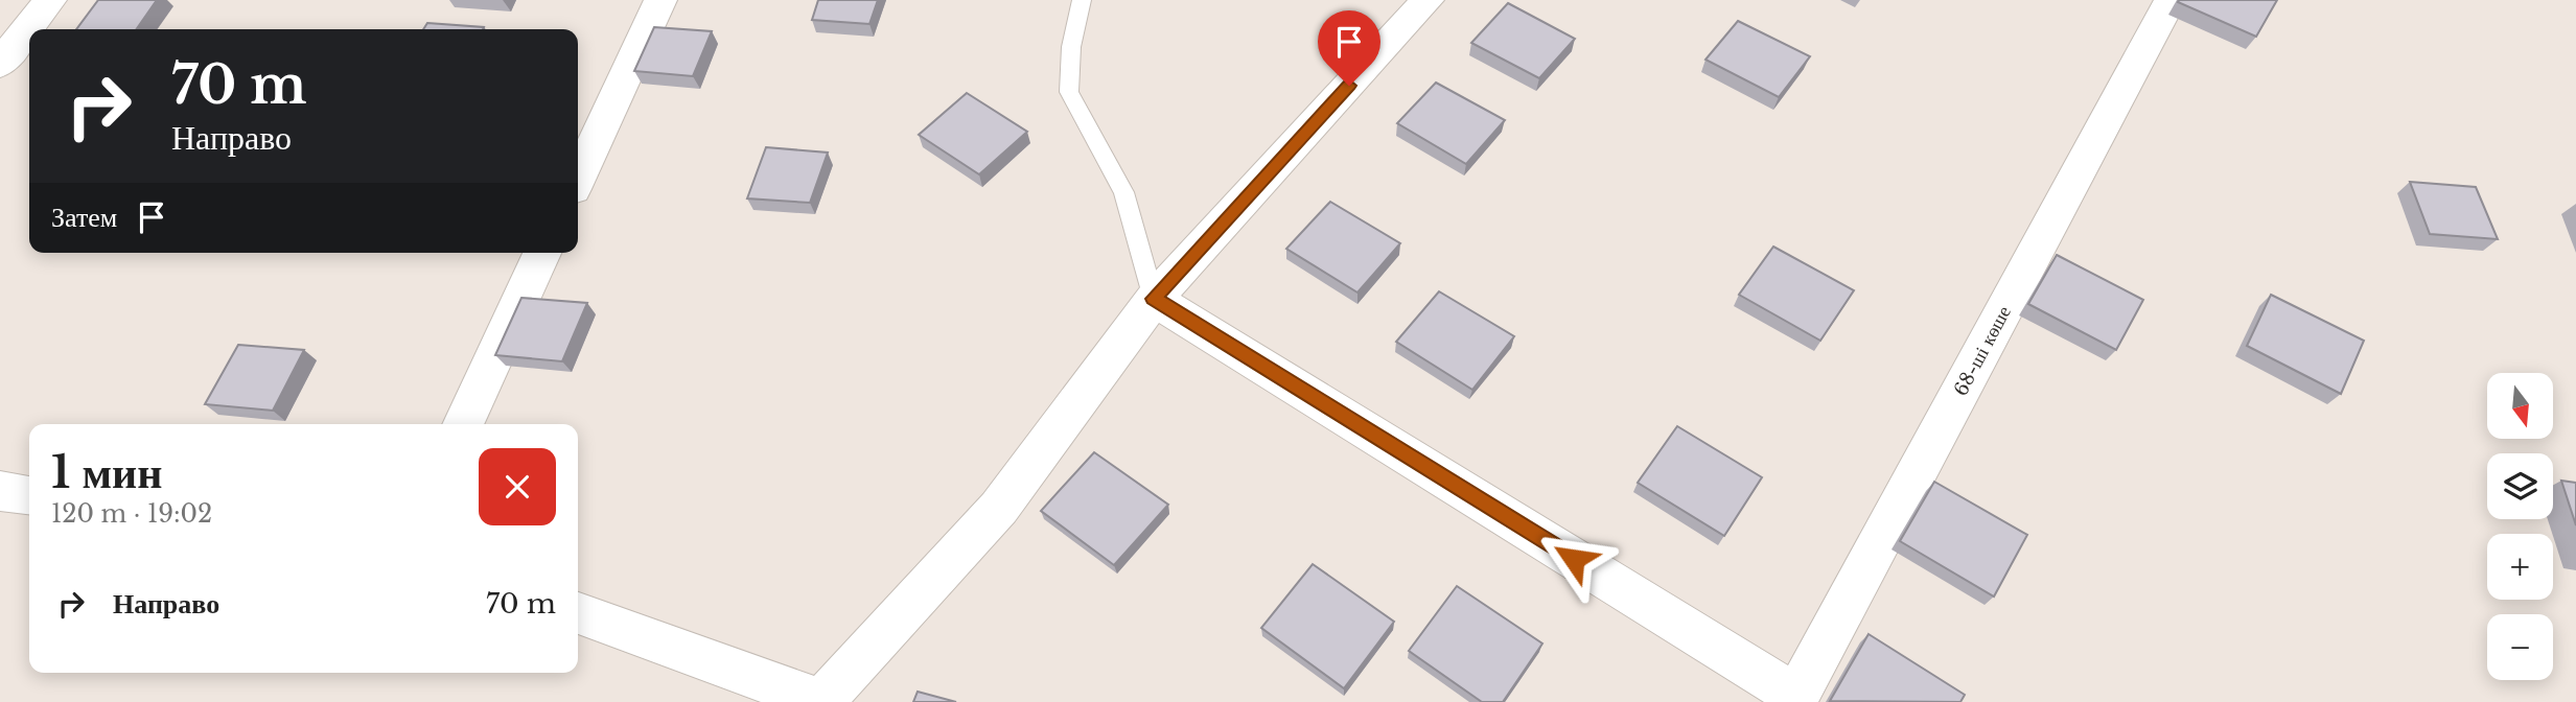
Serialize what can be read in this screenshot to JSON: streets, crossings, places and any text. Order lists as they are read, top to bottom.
{
  "streets": {
    "street": ["68-ші көше"]
  },
  "north": "bottom",
  "page": {
    "turn": ["70 m", "Направо"],
    "then": "Затем",
    "map_buttons": ["+", "−"],
    "heading": ["1 мин", "120 m · 19:02"],
    "list": [
      {
        "name": "Направо",
        "value": "70 m"
      }
    ]
  }
}
